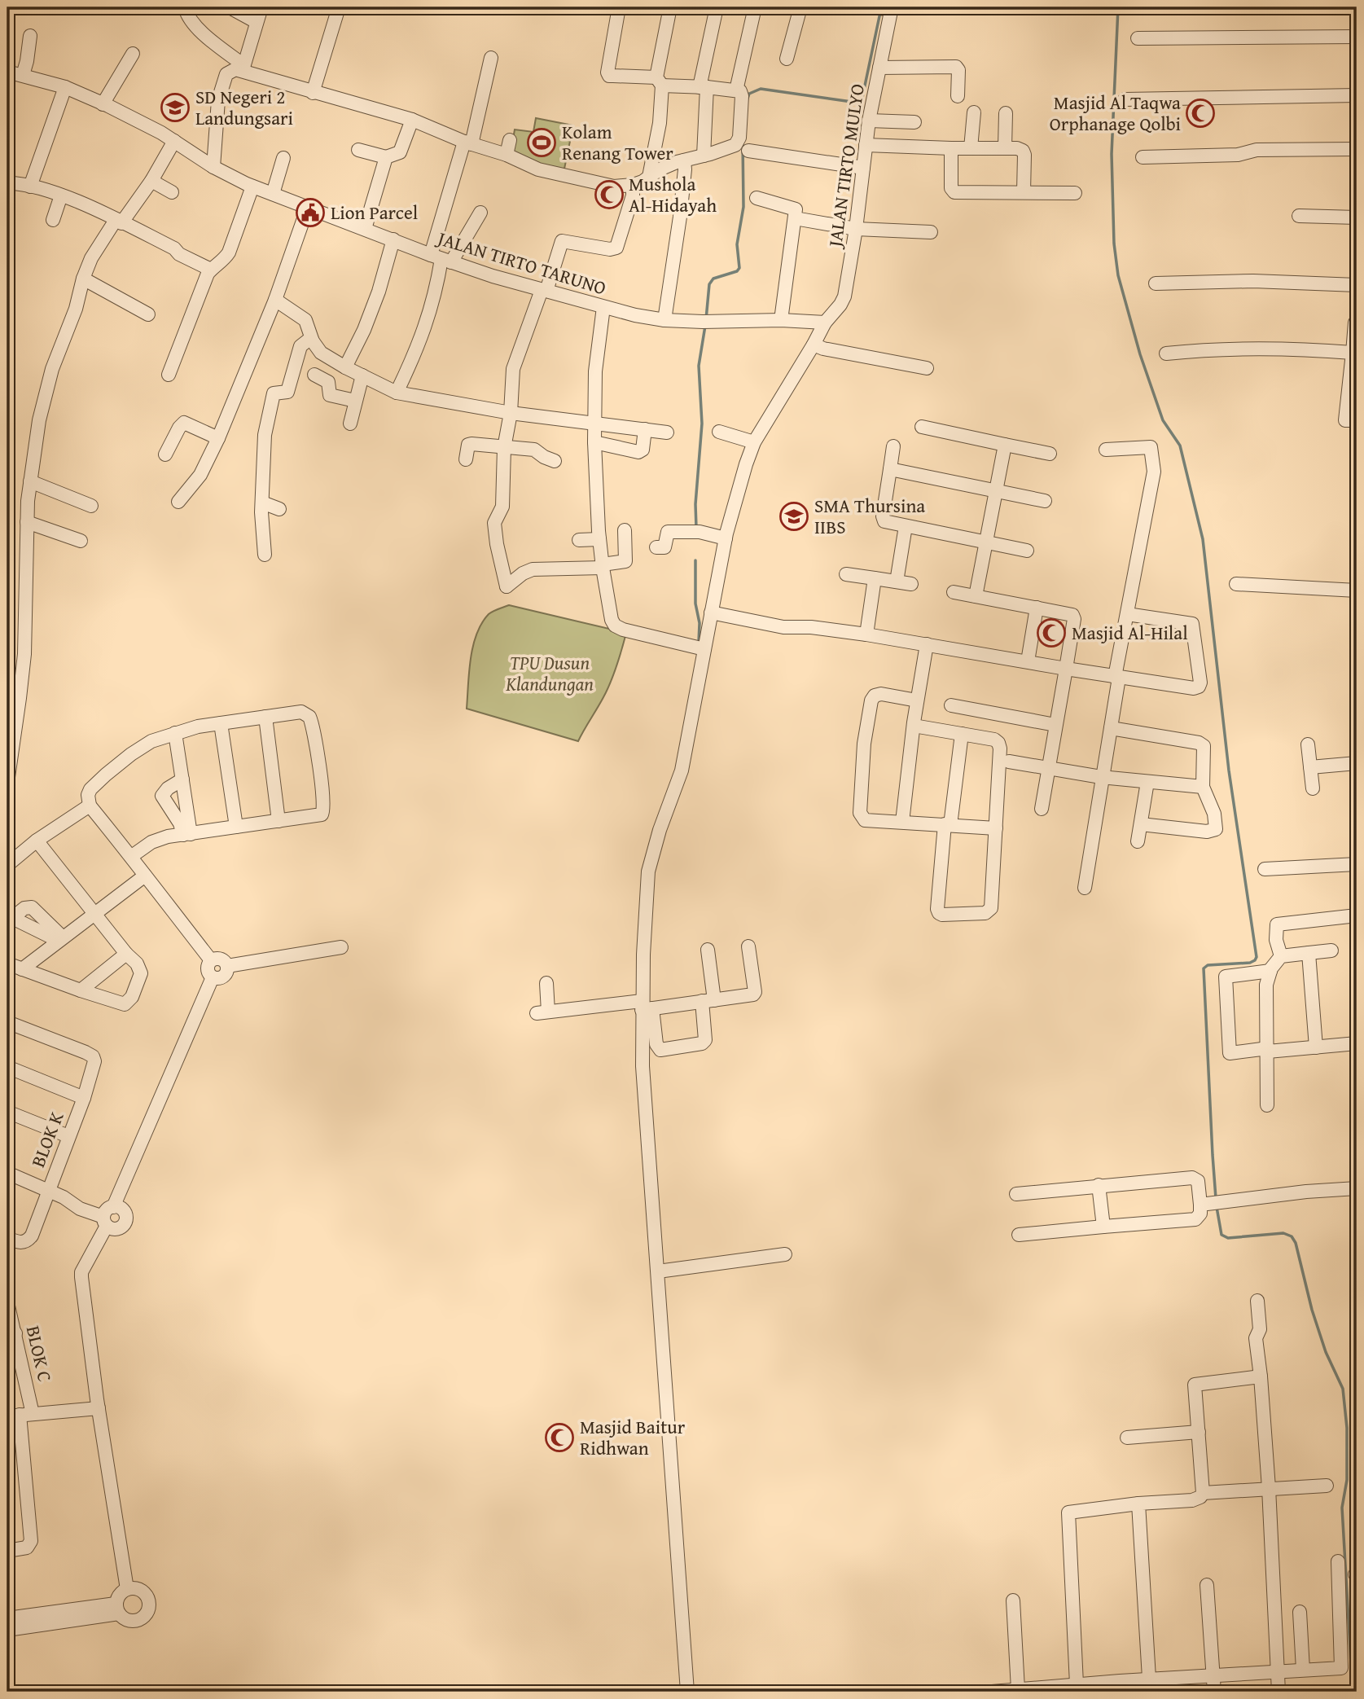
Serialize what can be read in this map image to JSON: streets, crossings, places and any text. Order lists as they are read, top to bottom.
{
  "streets": {
    "street": [
      "JALAN TIRTO MULYO",
      "JALAN TIRTO TARUNO",
      "BLOK K",
      "BLOK C"
    ]
  },
  "crossings": [
    ["JALAN TIRTO MULYO", "JALAN TIRTO TARUNO"]
  ],
  "parks": ["TPU Dusun Klandungan"],
  "places": {
    "school or university": ["SD Negeri 2 Landungsari", "SMA Thursina IIBS"],
    "mosque": [
      "Masjid Al Taqwa Orphanage Qolbi",
      "Mushola Al-Hidayah",
      "Masjid Al-Hilal",
      "Masjid Baitur Ridhwan"
    ],
    "sports": ["Kolam Renang Tower"],
    "public building": ["Lion Parcel"]
  }
}
